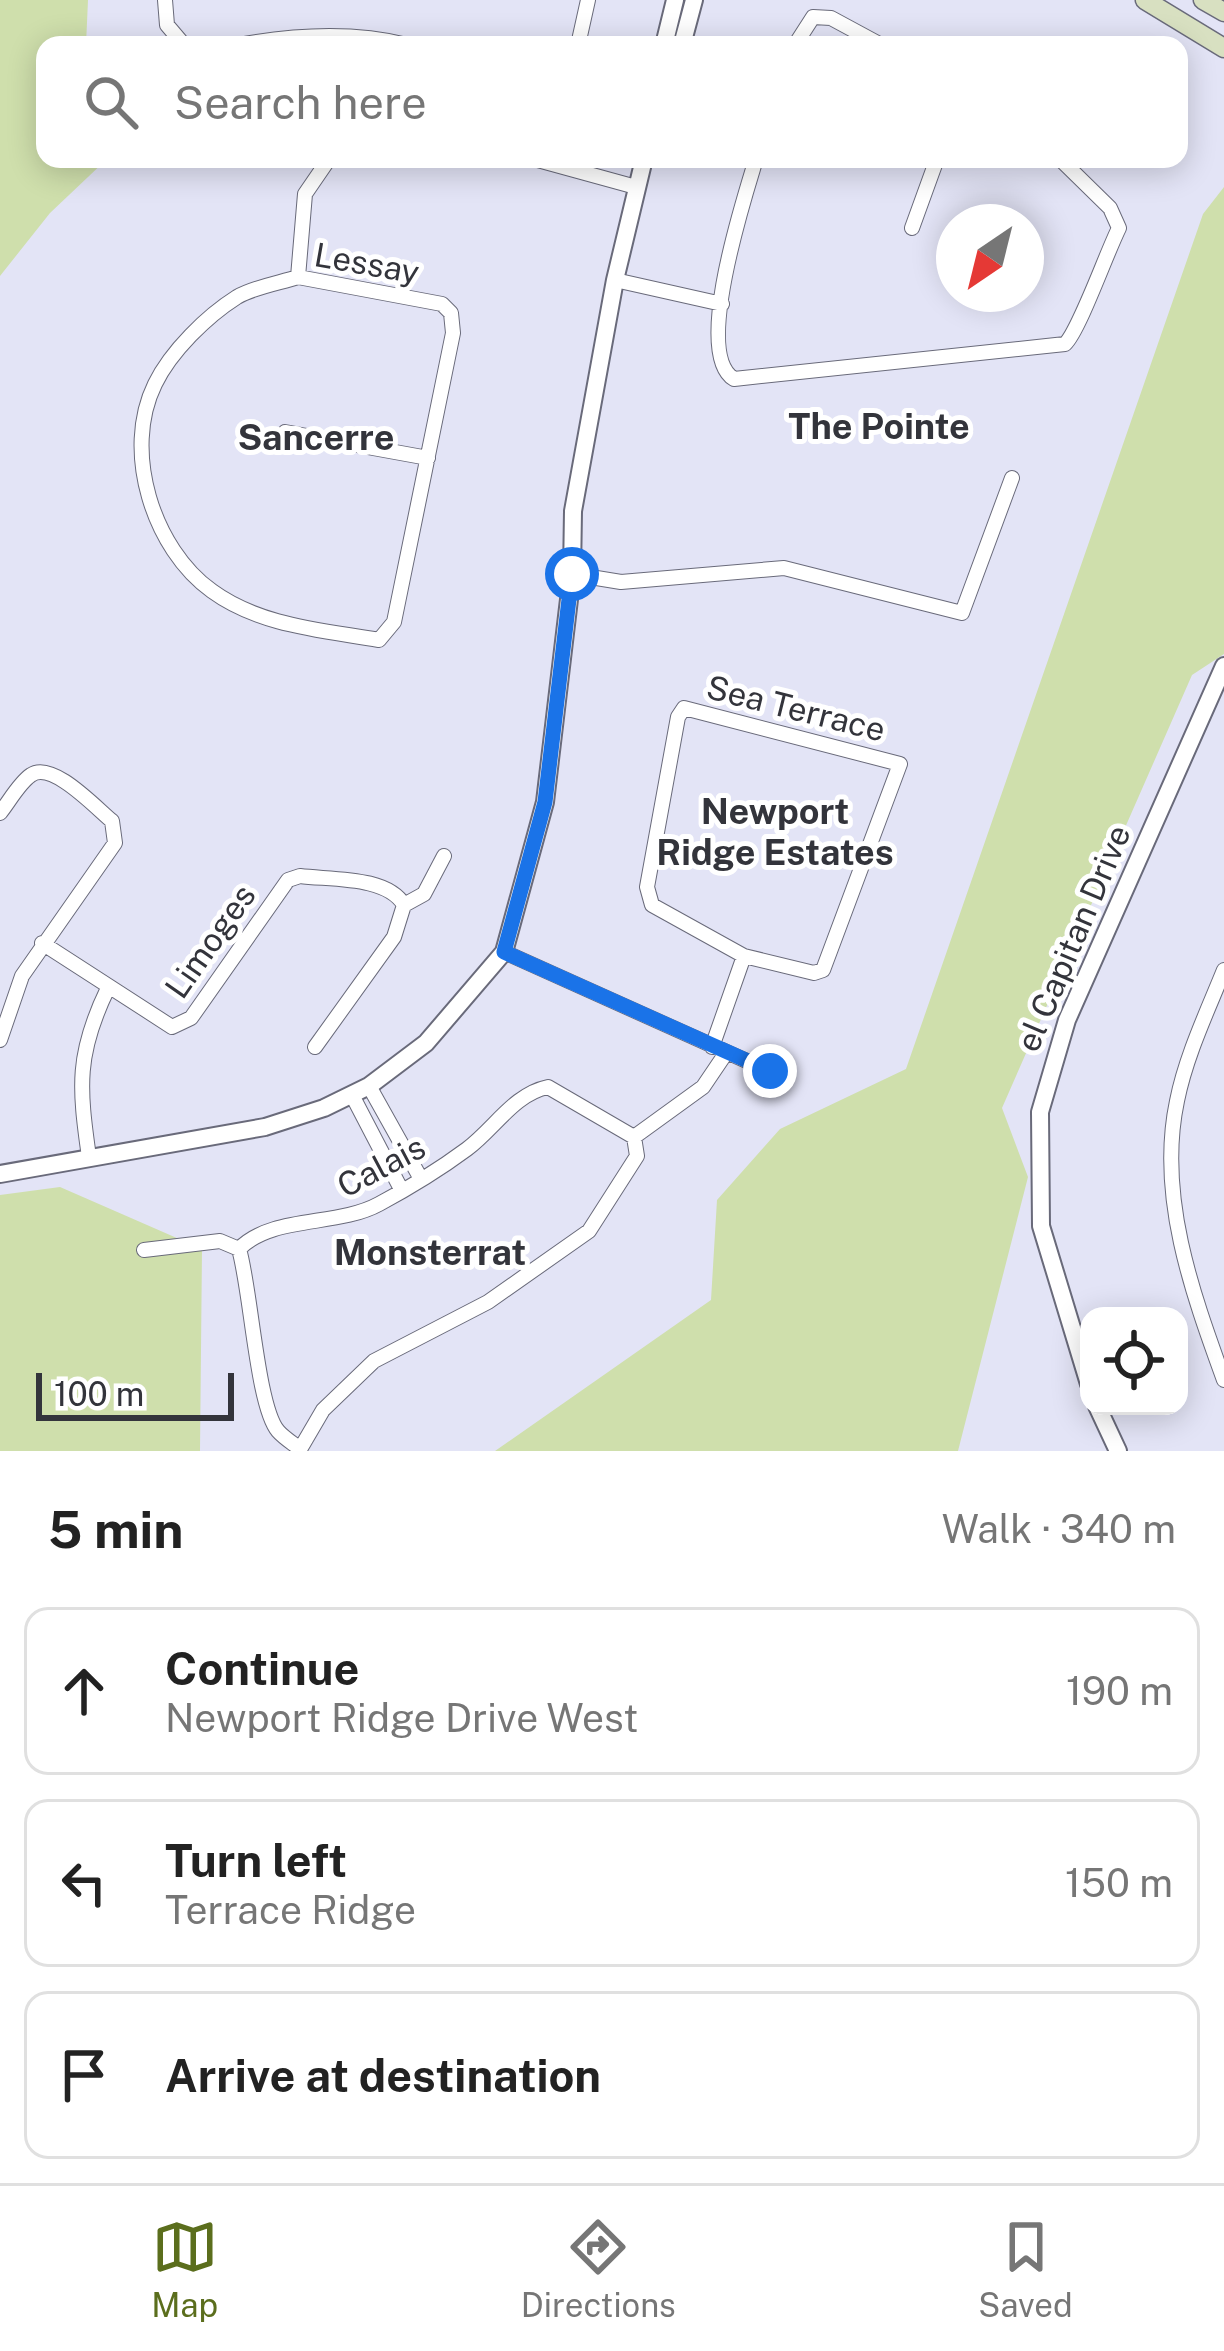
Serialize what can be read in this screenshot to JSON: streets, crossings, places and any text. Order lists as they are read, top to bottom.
{
  "streets": {
    "street": [
      "Lessay",
      "Sea Terrace",
      "el Capitan Drive",
      "Limoges",
      "Calais"
    ]
  },
  "districts": [
    "The Pointe",
    "Sancerre",
    "Newport Ridge Estates",
    "Monsterrat"
  ],
  "scale_bar": "100 m",
  "north": "bottom left",
  "page": {
    "search": "Search here",
    "scale": "100 m",
    "heading": ["5 min", "Walk · 340 m"],
    "list": [
      ["Continue", "Newport Ridge Drive West", "190 m"],
      ["Turn left", "Terrace Ridge", "150 m"],
      "Arrive at destination"
    ],
    "nav": ["Map", "Directions", "Saved"]
  }
}
